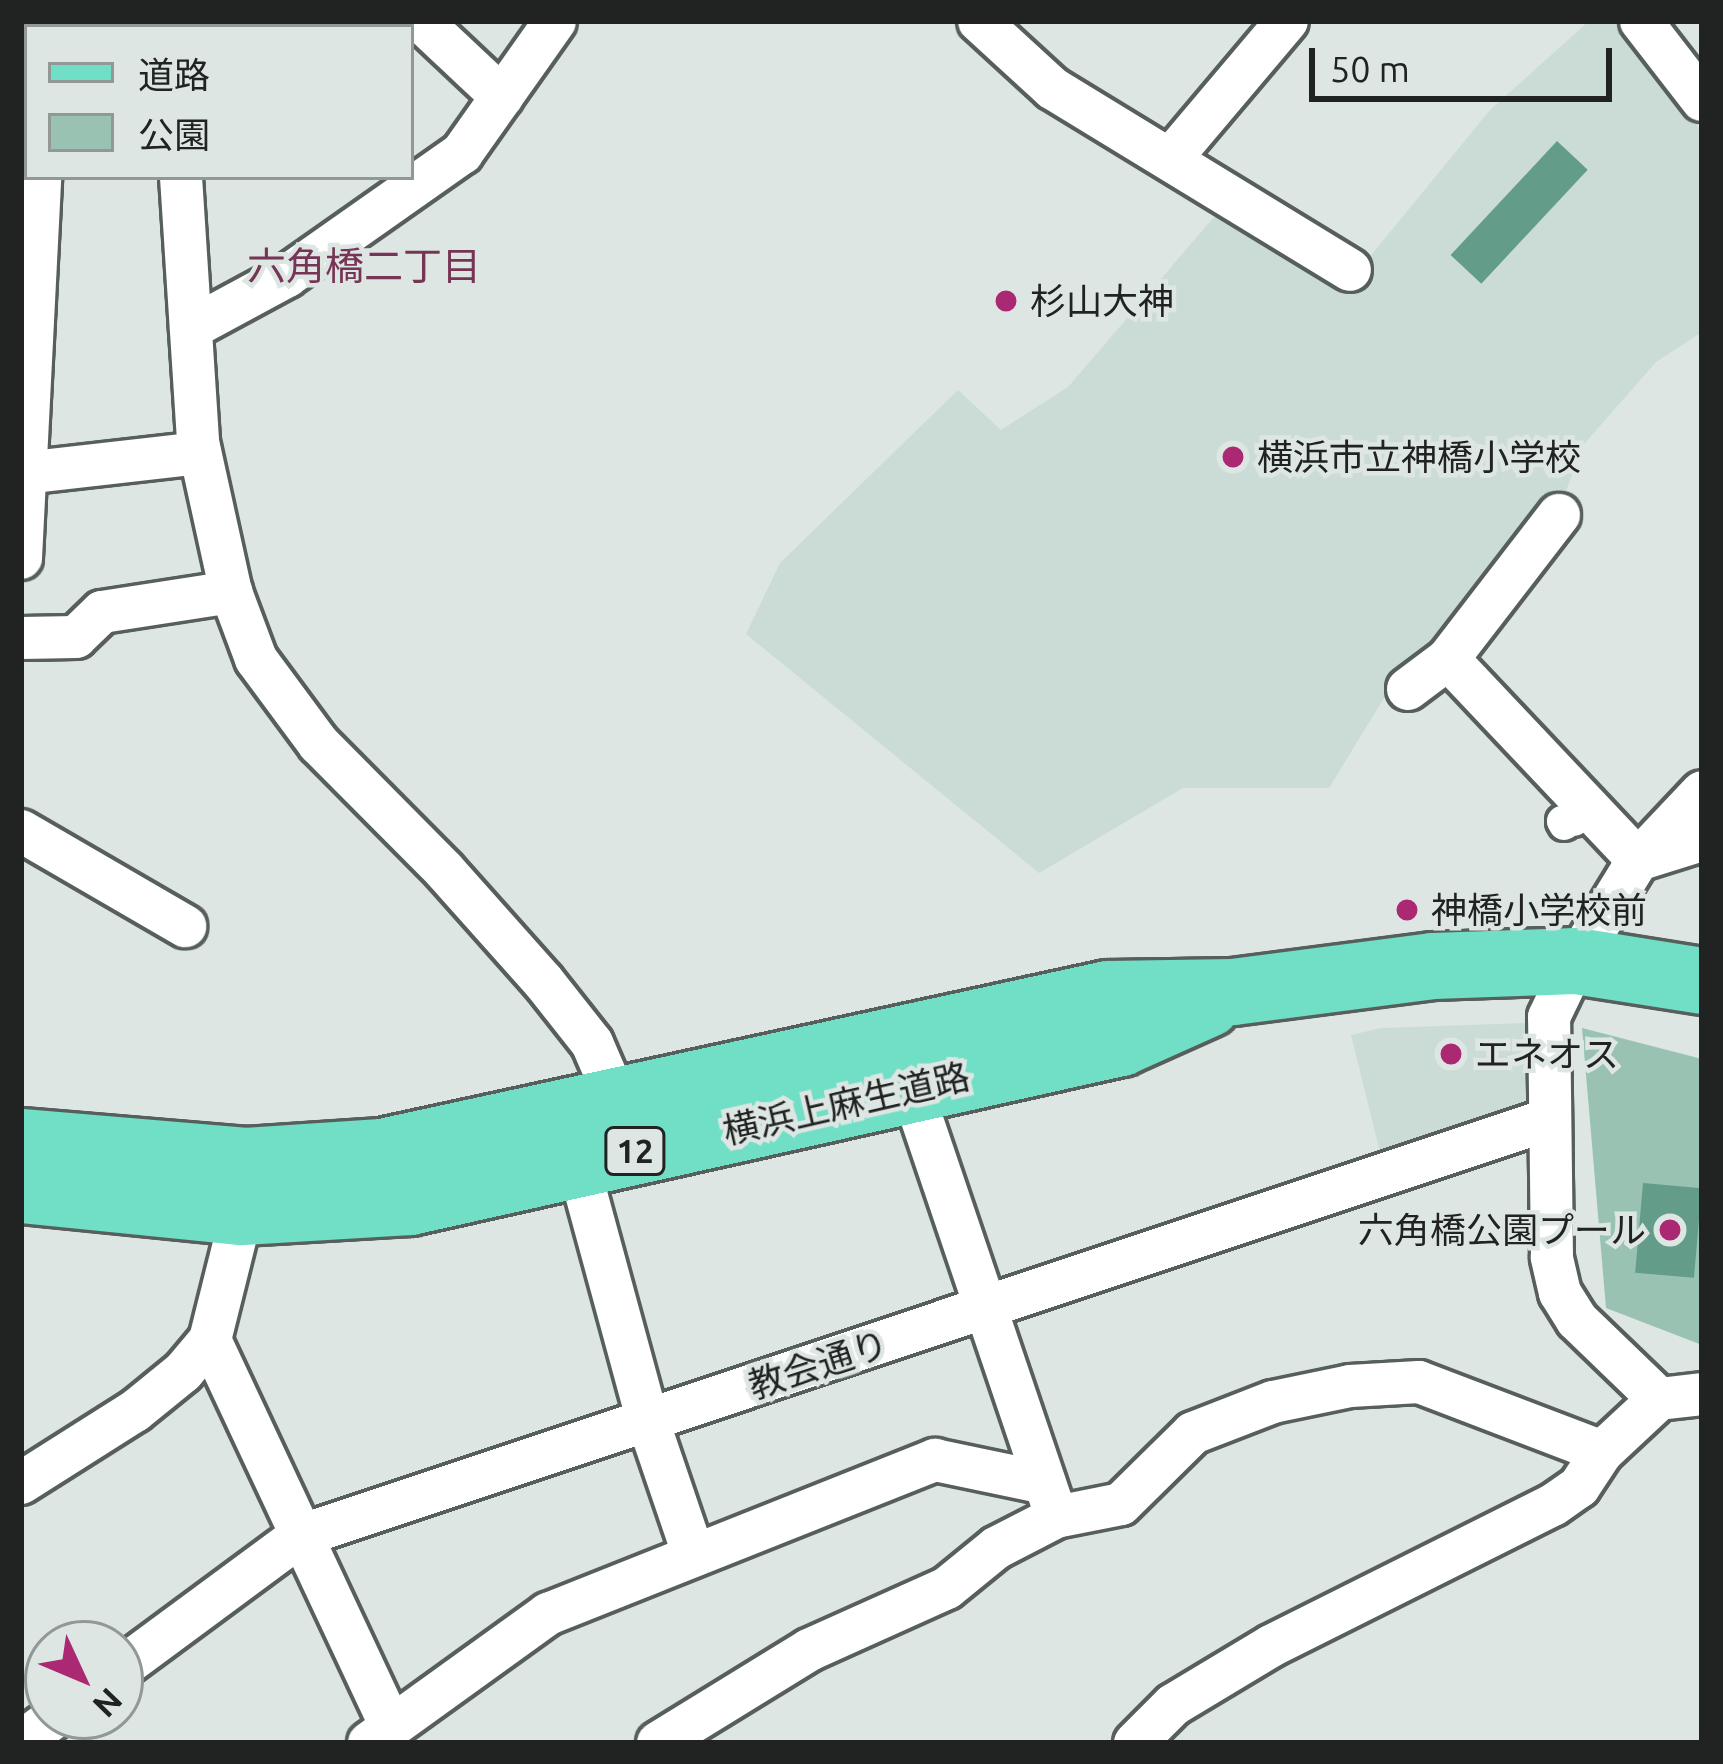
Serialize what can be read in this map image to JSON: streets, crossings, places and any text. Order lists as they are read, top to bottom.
{
  "streets": {
    "main road": ["横浜上麻生道路", "12"],
    "street": ["教会通り"]
  },
  "districts": ["六角橋二丁目"],
  "places": [
    "杉山大神",
    "横浜市立神橋小学校",
    "神橋小学校前",
    "エネオス",
    "六角橋公園プール"
  ],
  "legend": ["道路", "公園"],
  "scale_bar": "50 m",
  "north": "bottom right"
}
